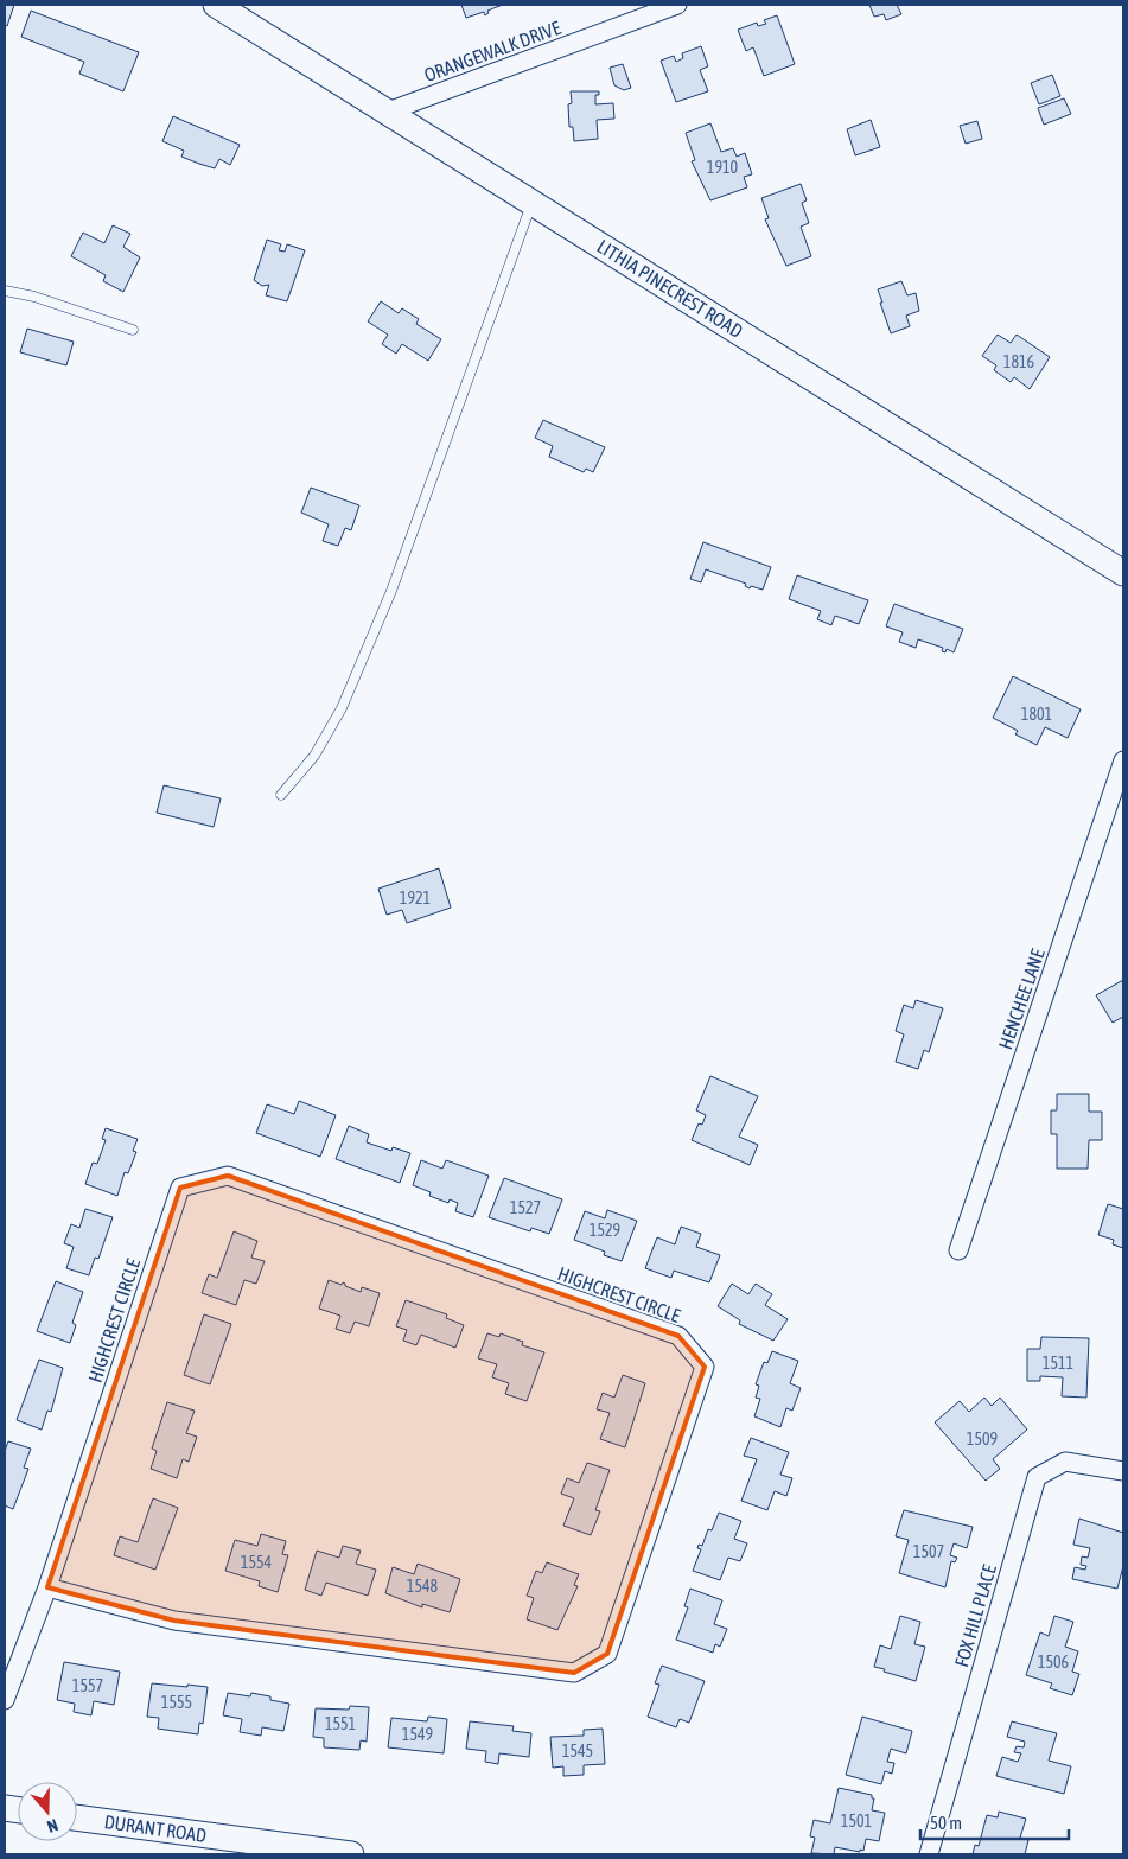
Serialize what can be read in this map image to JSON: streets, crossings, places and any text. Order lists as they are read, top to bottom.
{
  "streets": {
    "main road": ["LITHIA PINECREST ROAD", "DURANT ROAD"],
    "street": [
      "ORANGEWALK DRIVE",
      "HENCHEE LANE",
      "HIGHCREST CIRCLE",
      "FOX HILL PLACE"
    ]
  },
  "crossings": [
    ["ORANGEWALK DRIVE", "LITHIA PINECREST ROAD"]
  ],
  "house_numbers": [
    "1910",
    "1816",
    "1801",
    "1921",
    "1527",
    "1529",
    "1511",
    "1509",
    "1507",
    "1554",
    "1548",
    "1506",
    "1557",
    "1555",
    "1551",
    "1549",
    "1545",
    "1501"
  ],
  "scale_bar": "50 m",
  "north": "bottom"
}
